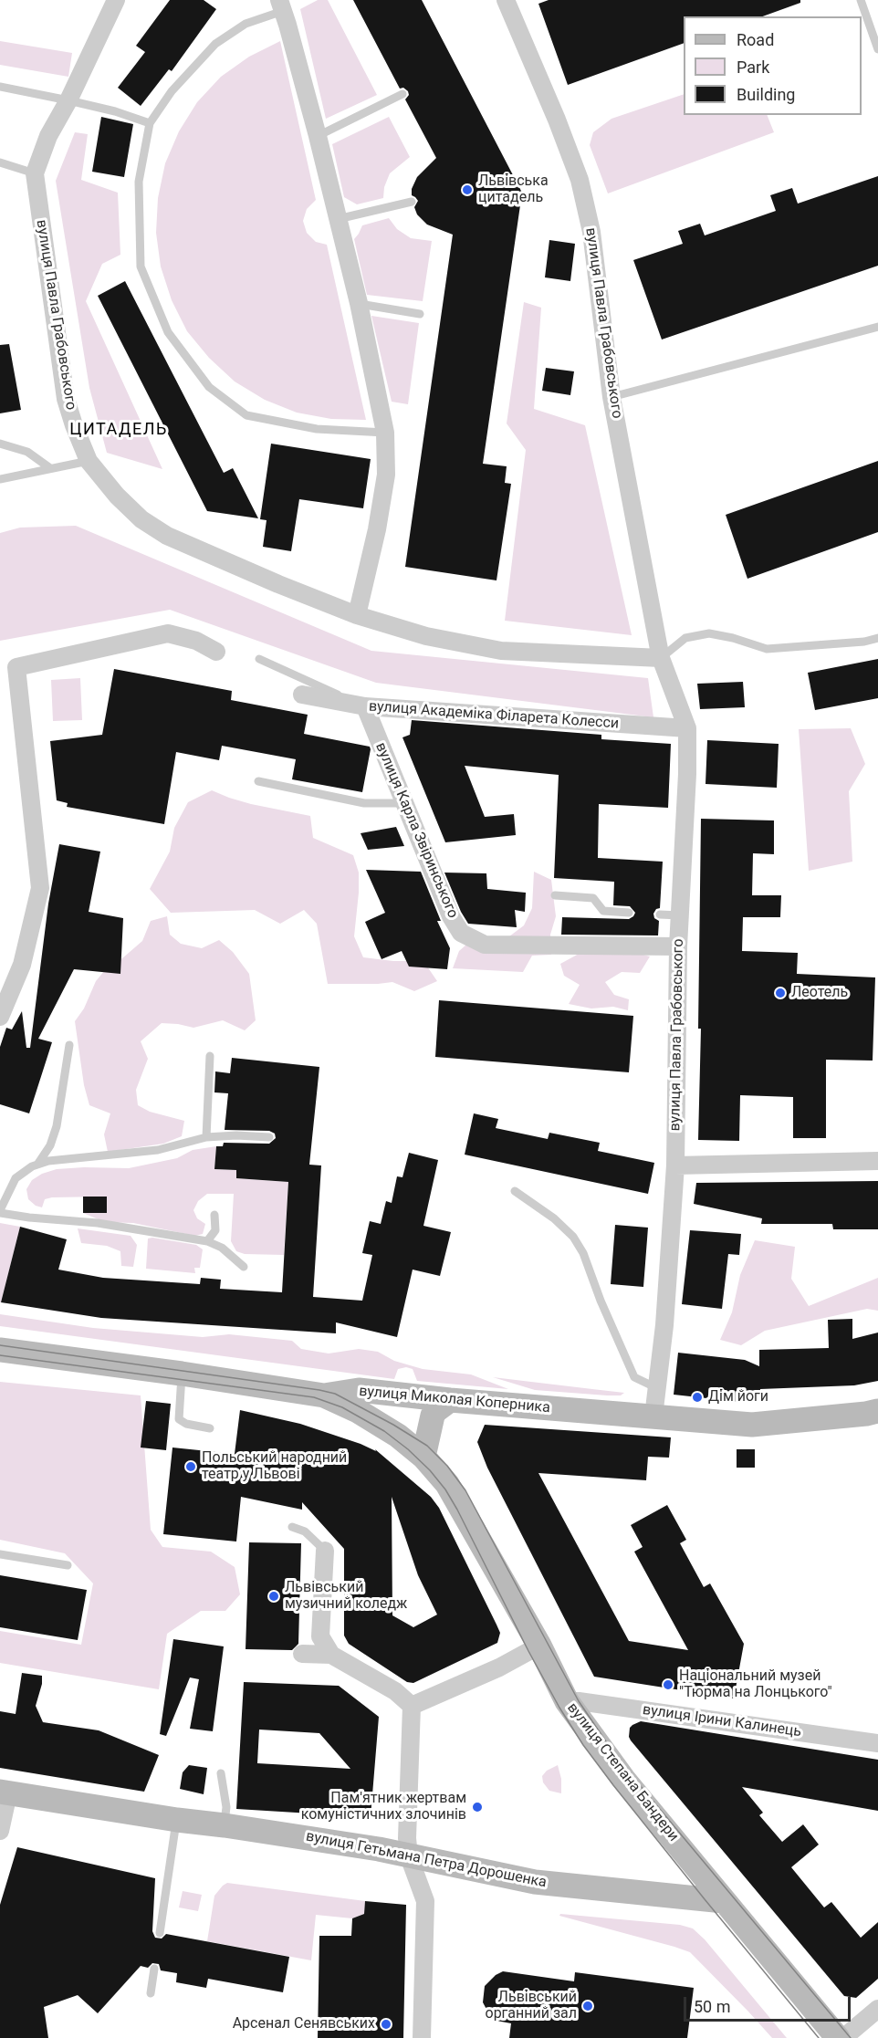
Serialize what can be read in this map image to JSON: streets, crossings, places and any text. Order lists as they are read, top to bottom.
{
  "streets": {
    "main road": ["вулиця Миколая Коперника", "вулиця Степана Бандери", "вулиця Гетьмана Петра Дорошенка"],
    "street": [
      "вулиця Павла Грабовського",
      "вулиця Академіка Філарета Колесси",
      "вулиця Карла Звіринського",
      "вулиця Ірини Калинець"
    ]
  },
  "crossings": [
    ["вулиця Павла Грабовського", "вулиця Академіка Філарета Колесси"],
    ["вулиця Павла Грабовського", "вулиця Карла Звіринського"],
    ["вулиця Павла Грабовського", "вулиця Миколая Коперника"],
    ["вулиця Академіка Філарета Колесси", "вулиця Карла Звіринського"],
    ["вулиця Миколая Коперника", "вулиця Степана Бандери"],
    ["вулиця Ірини Калинець", "вулиця Степана Бандери"],
    ["вулиця Степана Бандери", "вулиця Гетьмана Петра Дорошенка"]
  ],
  "districts": ["ЦИТАДЕЛЬ"],
  "places": [
    "Львівська цитадель",
    "Леотель",
    "Дім йоги",
    "Польський народний театр у Львові",
    "Львівський музичний коледж",
    "Національний музей \"Тюрма на Лонцького\"",
    "Пам'ятник жертвам комуністичних злочинів",
    "Львівський органний зал",
    "Арсенал Сенявських"
  ],
  "legend": ["Road", "Park", "Building"],
  "scale_bar": "50 m"
}
